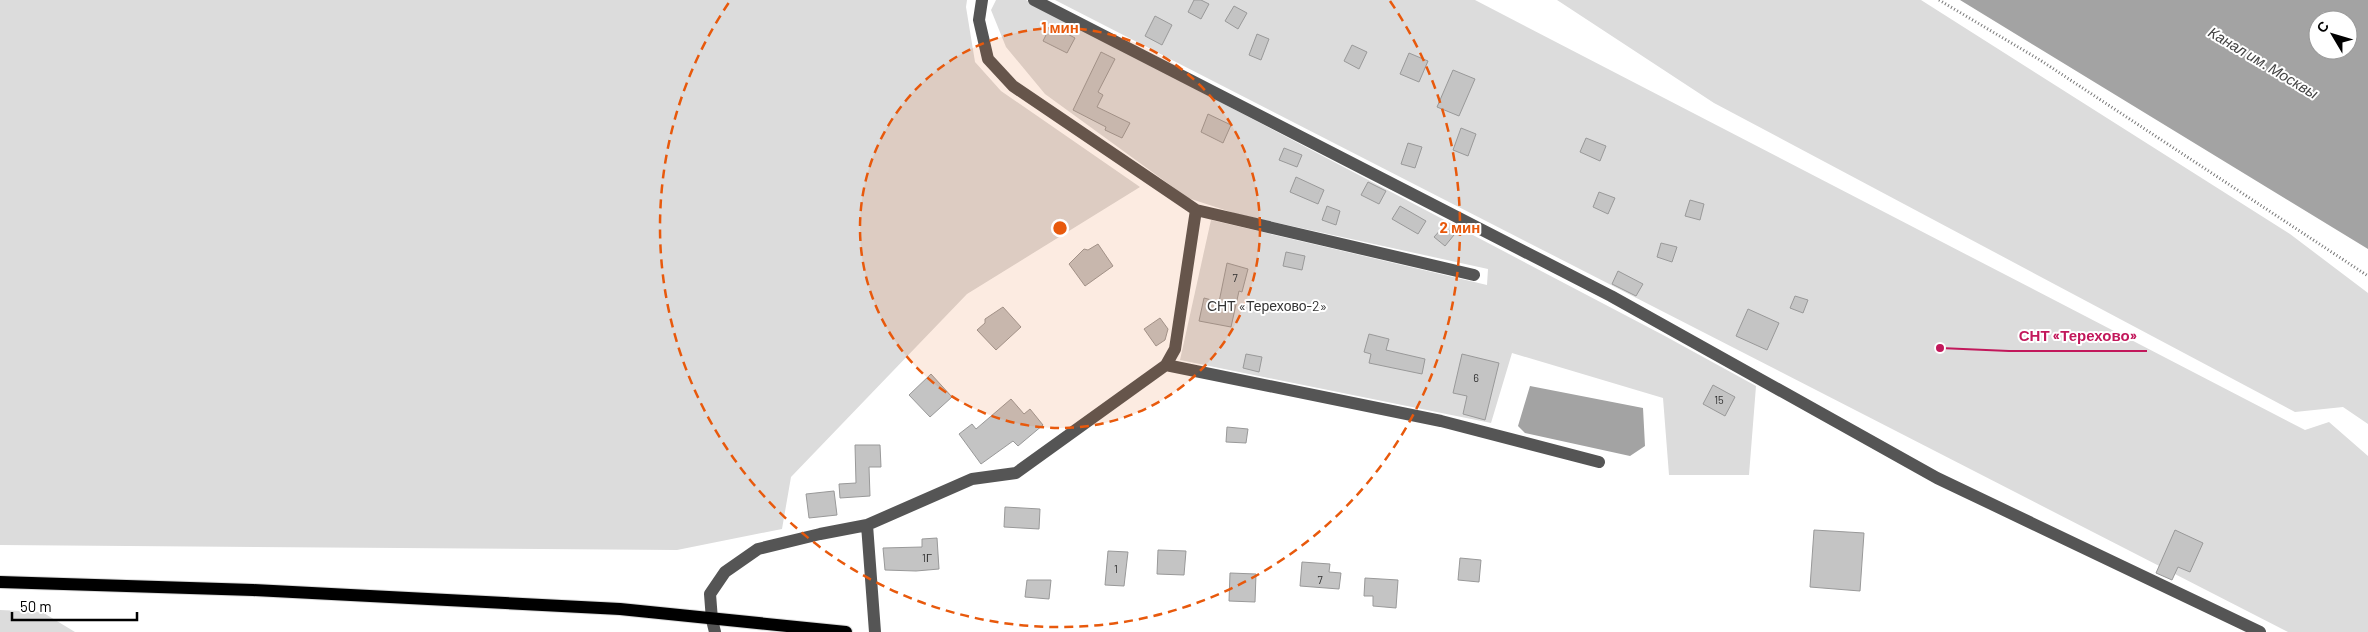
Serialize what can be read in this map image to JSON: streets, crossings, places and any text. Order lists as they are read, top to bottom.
{
  "water": ["Канал им. Москвы"],
  "parks": ["СНТ «Терехово-2»"],
  "places": ["СНТ «Терехово»"],
  "house_numbers": [
    "7",
    "6",
    "15",
    "1Г",
    "1",
    "7"
  ],
  "scale_bar": "50 m",
  "north": "top left",
  "rings": ["1 мин", "2 мин"]
}
